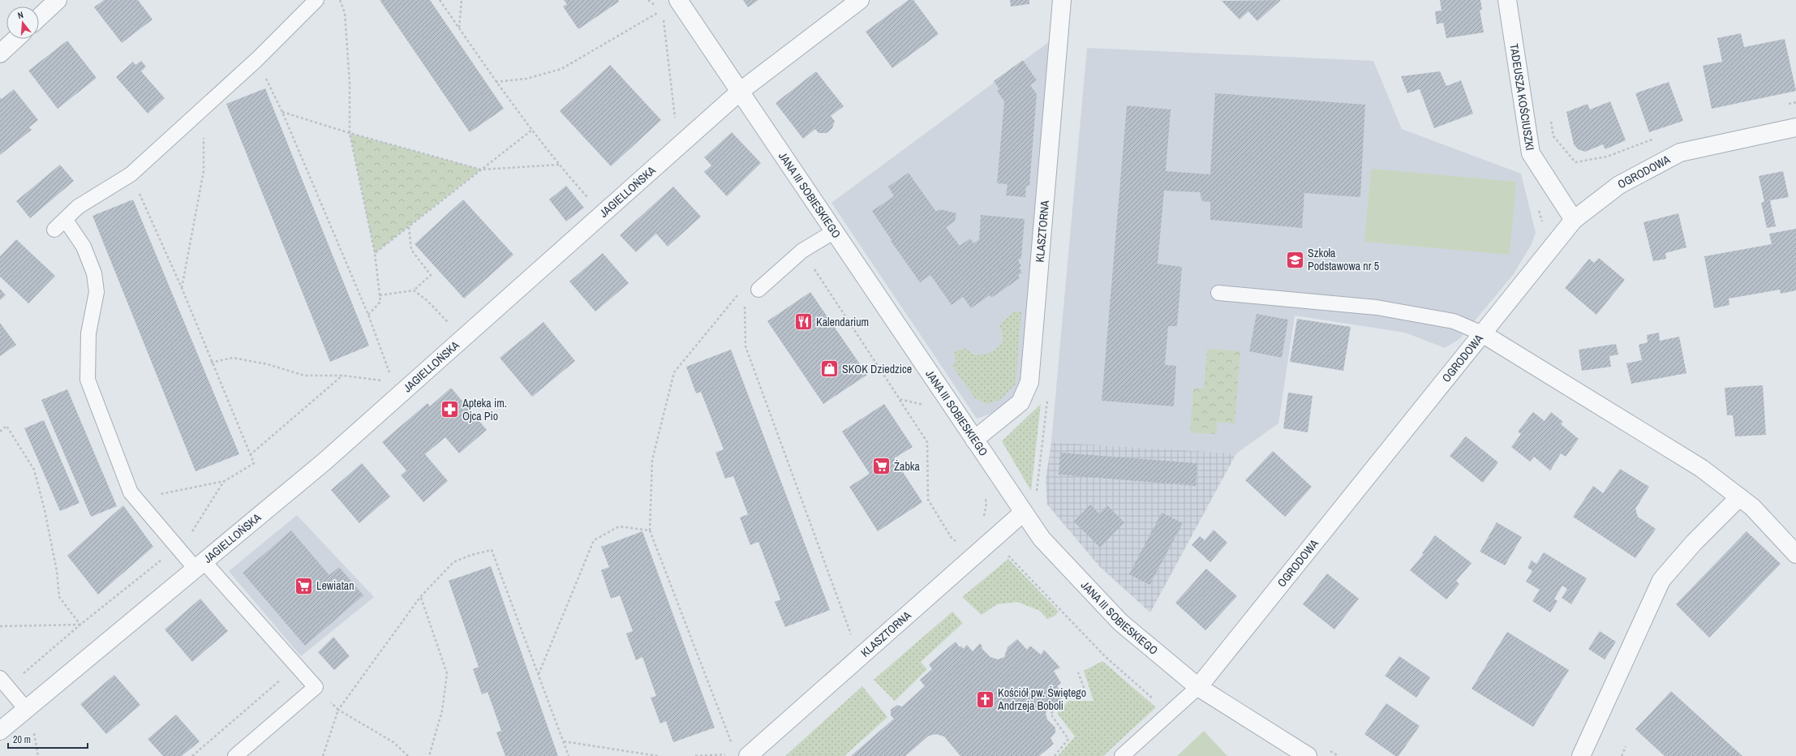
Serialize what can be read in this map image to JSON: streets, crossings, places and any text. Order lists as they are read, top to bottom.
{
  "streets": {
    "street": [
      "TADEUSZA KOŚCIUSZKI",
      "OGRODOWA",
      "JAGIELLOŃSKA",
      "JANA III SOBIESKIEGO",
      "KLASZTORNA"
    ]
  },
  "crossings": [
    ["TADEUSZA KOŚCIUSZKI", "OGRODOWA"],
    ["OGRODOWA", "JANA III SOBIESKIEGO"],
    ["JAGIELLOŃSKA", "JANA III SOBIESKIEGO"],
    ["JANA III SOBIESKIEGO", "KLASZTORNA"]
  ],
  "places": {
    "school or university": ["Szkoła Podstawowa nr 5"],
    "restaurant": ["Kalendarium"],
    "shop": ["SKOK Dziedzice"],
    "pharmacy": ["Apteka im. Ojca Pio"],
    "supermarket": ["Żabka", "Lewiatan"],
    "church": ["Kościół pw. Świętego Andrzeja Boboli"]
  },
  "scale_bar": "20 m",
  "north": "top"
}
